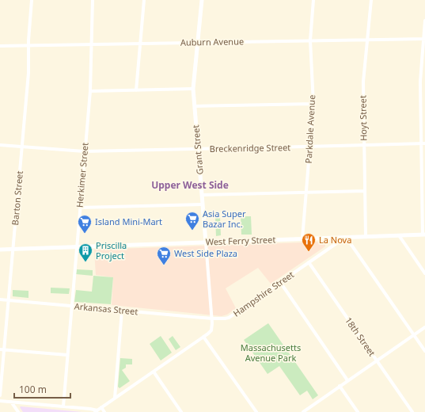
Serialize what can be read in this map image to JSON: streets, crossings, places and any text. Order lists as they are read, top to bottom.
{
  "streets": {
    "street": [
      "Auburn Avenue",
      "Hoyt Street",
      "Parkdale Avenue",
      "Breckenridge Street",
      "Grant Street",
      "Herkimer Street",
      "Barton Street",
      "West Ferry Street",
      "Hampshire Street",
      "Arkansas Street",
      "18th Street"
    ]
  },
  "crossings": [
    ["Auburn Avenue", "Hoyt Street"],
    ["Auburn Avenue", "Parkdale Avenue"],
    ["Auburn Avenue", "Grant Street"],
    ["Auburn Avenue", "Herkimer Street"],
    ["Auburn Avenue", "Barton Street"],
    ["Hoyt Street", "Breckenridge Street"],
    ["Hoyt Street", "West Ferry Street"],
    ["Parkdale Avenue", "Breckenridge Street"],
    ["Parkdale Avenue", "West Ferry Street"],
    ["Breckenridge Street", "Grant Street"],
    ["Breckenridge Street", "Herkimer Street"],
    ["Breckenridge Street", "Barton Street"],
    ["Grant Street", "West Ferry Street"],
    ["Grant Street", "Hampshire Street"],
    ["Grant Street", "Arkansas Street"],
    ["Herkimer Street", "West Ferry Street"],
    ["Herkimer Street", "Arkansas Street"],
    ["Barton Street", "West Ferry Street"],
    ["Barton Street", "Arkansas Street"],
    ["West Ferry Street", "Hampshire Street"],
    ["Hampshire Street", "Arkansas Street"],
    ["Hampshire Street", "18th Street"]
  ],
  "districts": ["Upper West Side"],
  "parks": ["Massachusetts Avenue Park"],
  "places": {
    "supermarket": ["Asia Super Bazar Inc.", "Island Mini-Mart", "West Side Plaza"],
    "restaurant": ["La Nova"],
    "building": ["Priscilla Project"]
  },
  "scale_bar": "100 m"
}
